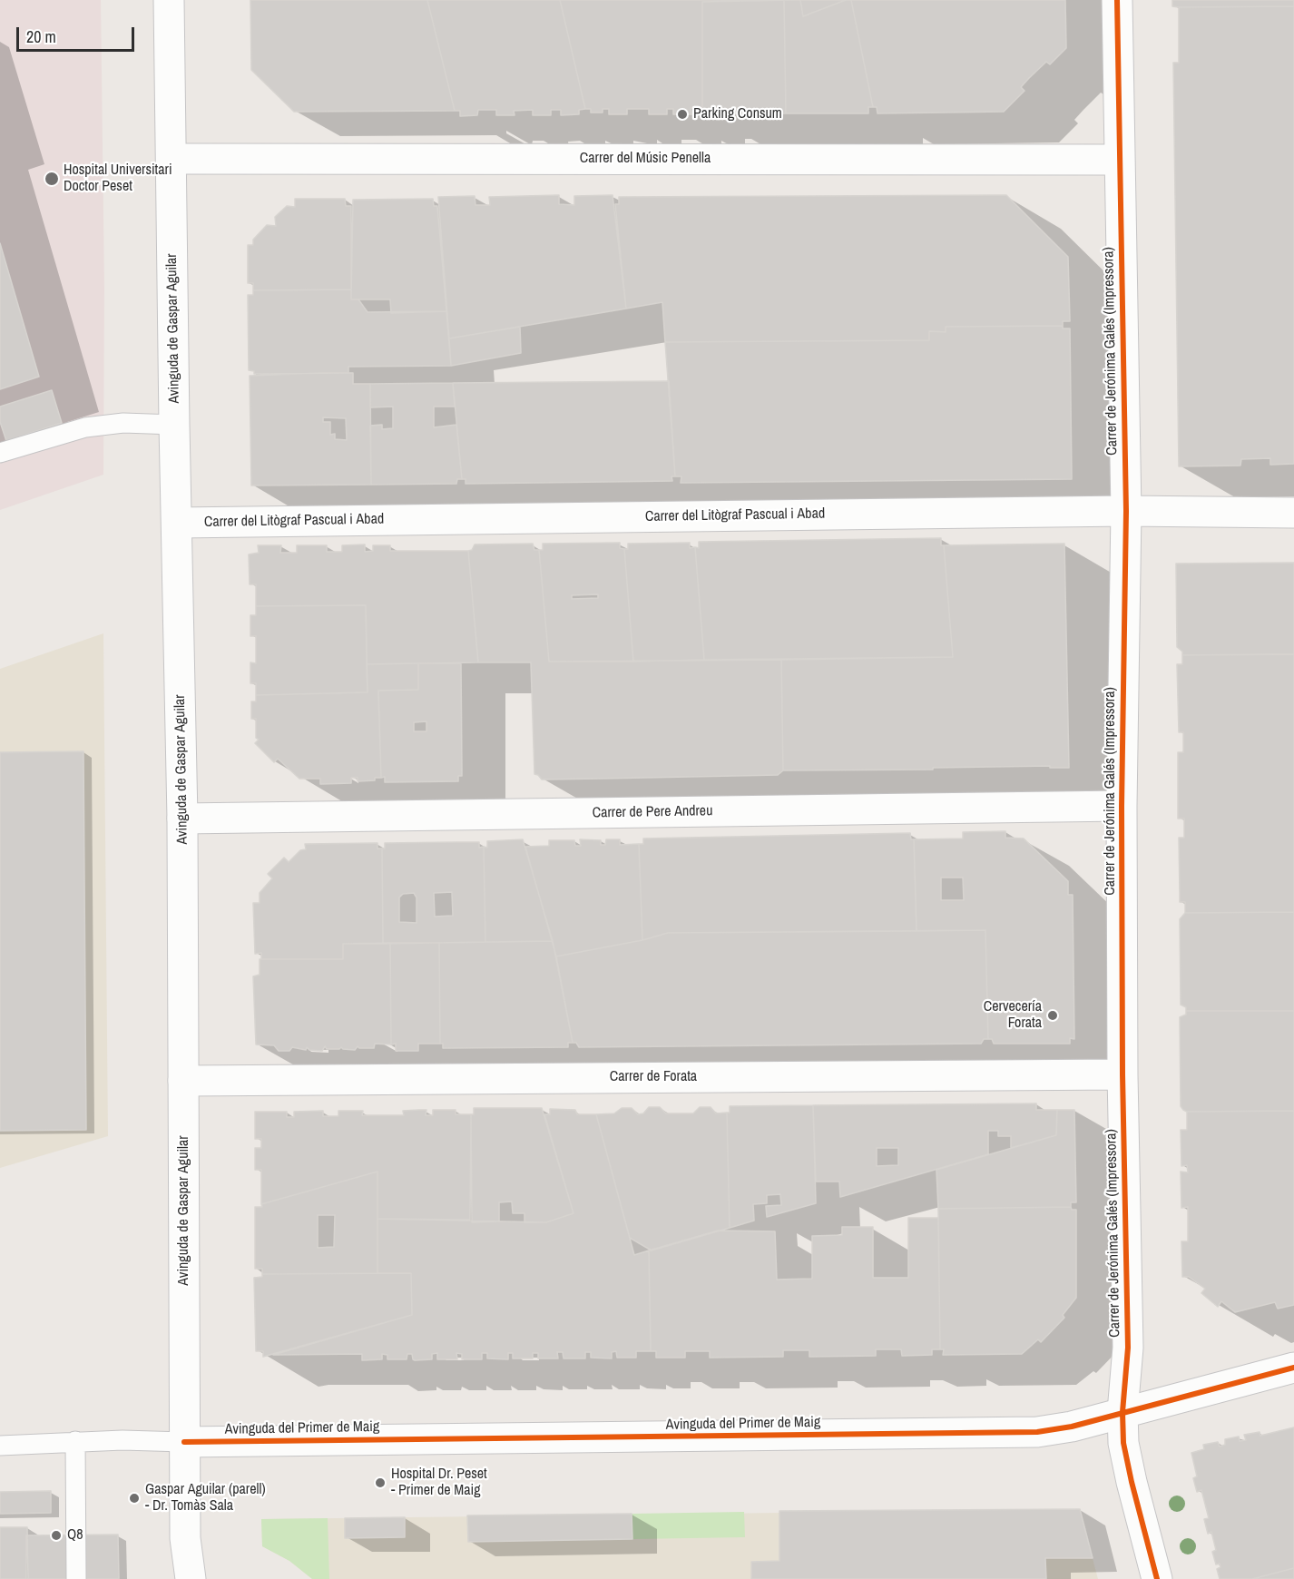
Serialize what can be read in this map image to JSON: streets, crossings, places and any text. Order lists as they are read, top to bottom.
{
  "streets": {
    "street": [
      "Carrer del Músic Penella",
      "Avinguda de Gaspar Aguilar",
      "Carrer de Jerónima Galés (Impressora)",
      "Carrer del Litògraf Pascual i Abad",
      "Carrer de Pere Andreu",
      "Carrer de Forata",
      "Avinguda del Primer de Maig"
    ]
  },
  "crossings": [
    ["Carrer del Músic Penella", "Avinguda de Gaspar Aguilar"],
    ["Carrer del Músic Penella", "Carrer de Jerónima Galés (Impressora)"],
    ["Avinguda de Gaspar Aguilar", "Carrer del Litògraf Pascual i Abad"],
    ["Avinguda de Gaspar Aguilar", "Carrer de Pere Andreu"],
    ["Avinguda de Gaspar Aguilar", "Carrer de Forata"],
    ["Avinguda de Gaspar Aguilar", "Avinguda del Primer de Maig"],
    ["Carrer de Jerónima Galés (Impressora)", "Carrer del Litògraf Pascual i Abad"],
    ["Carrer de Jerónima Galés (Impressora)", "Carrer de Pere Andreu"],
    ["Carrer de Jerónima Galés (Impressora)", "Carrer de Forata"],
    ["Carrer de Jerónima Galés (Impressora)", "Avinguda del Primer de Maig"]
  ],
  "places": [
    "Parking Consum",
    "Hospital Universitari Doctor Peset",
    "Cervecería Forata",
    "Hospital Dr. Peset - Primer de Maig",
    "Gaspar Aguilar (parell) - Dr. Tomàs Sala",
    "Q8"
  ],
  "scale_bar": "20 m"
}
